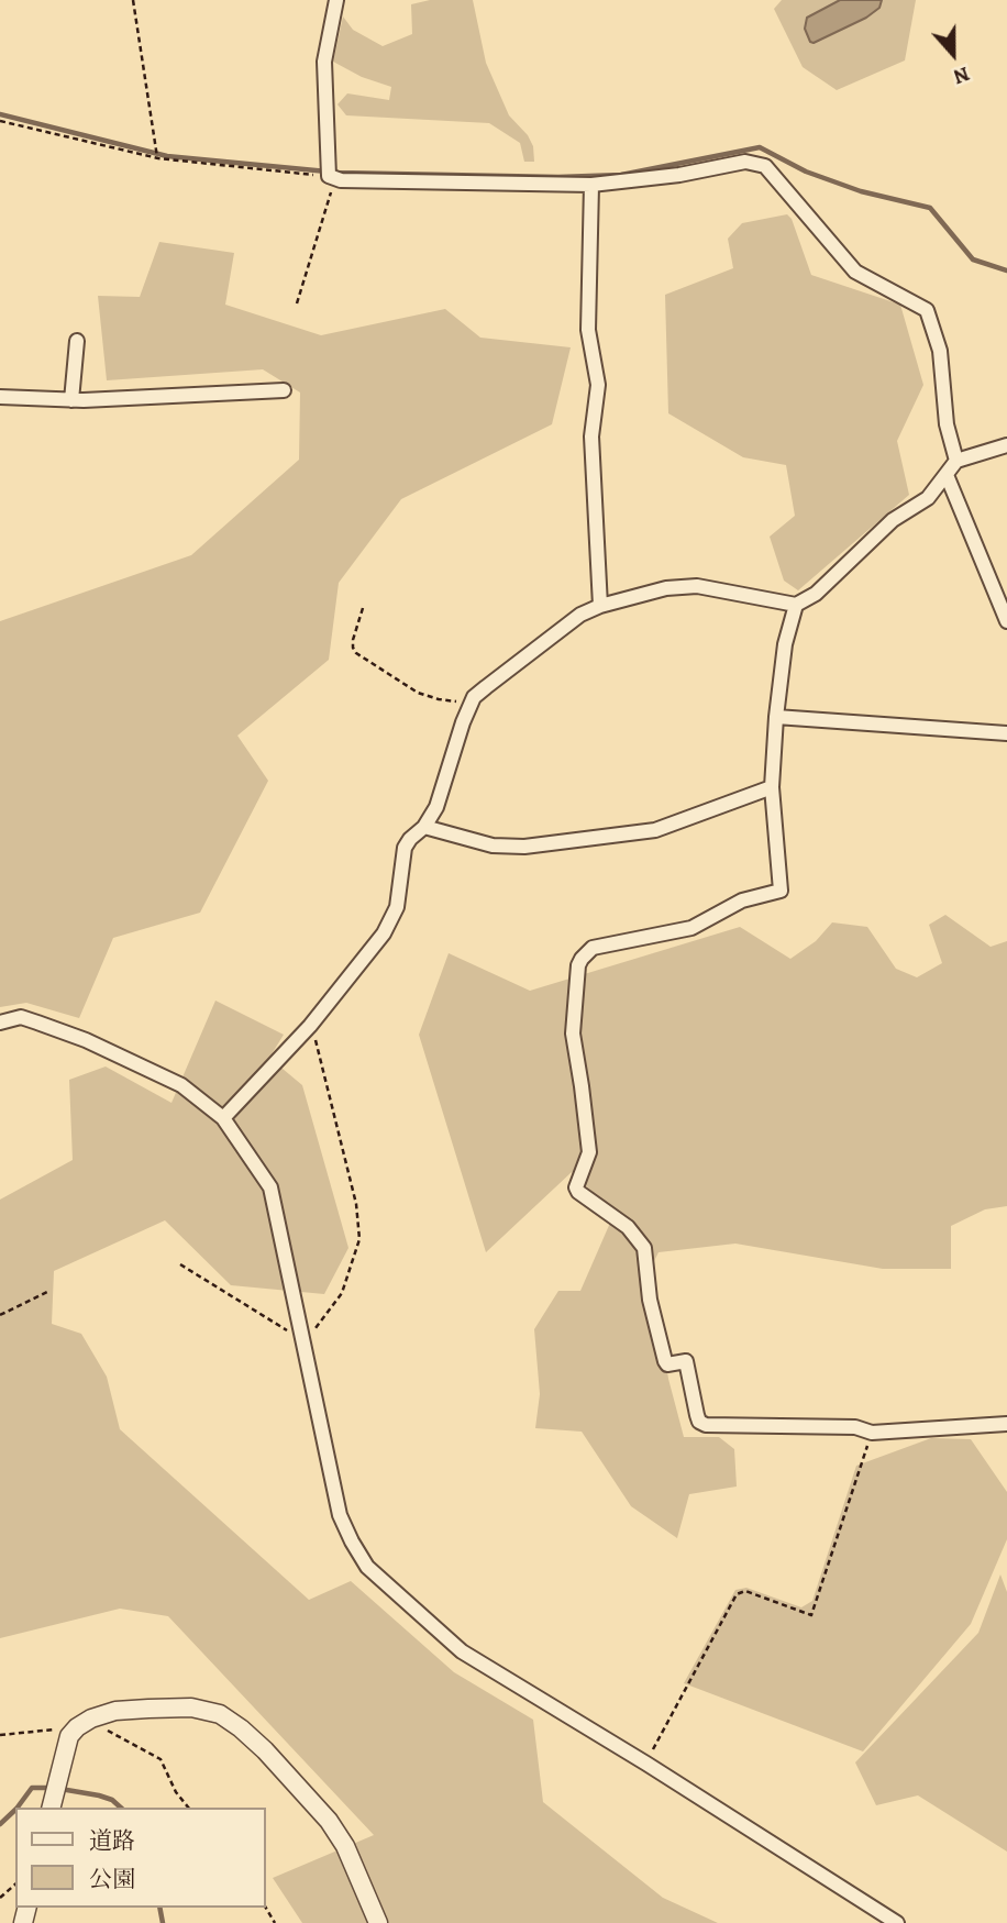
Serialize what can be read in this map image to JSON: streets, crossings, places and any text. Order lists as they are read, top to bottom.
{
  "legend": ["道路", "公園"],
  "north": "bottom"
}
